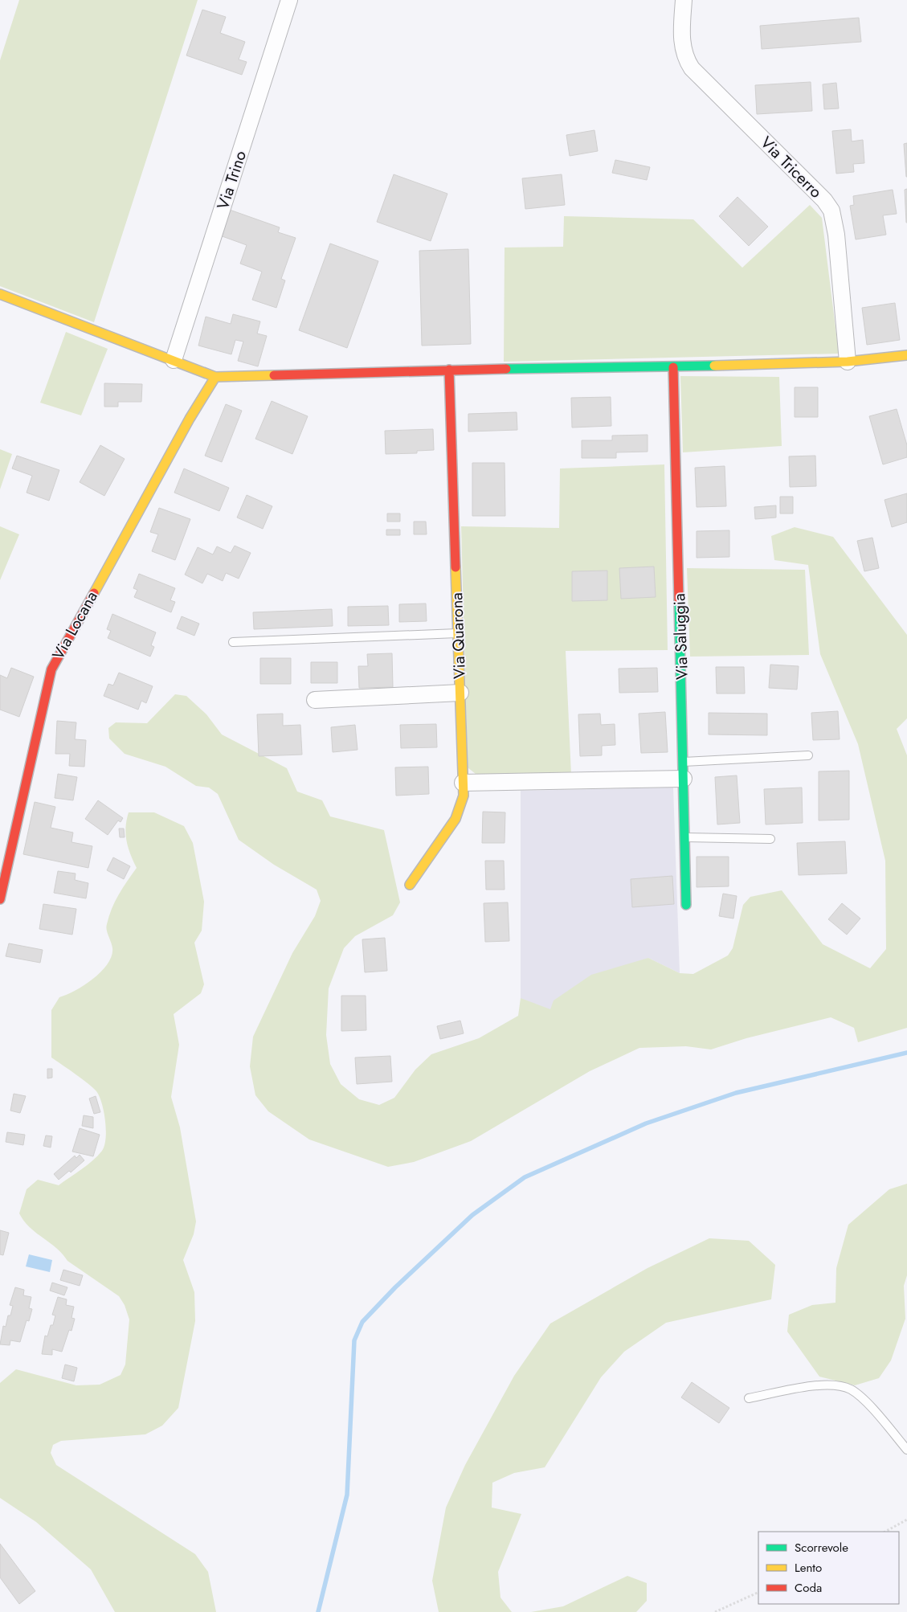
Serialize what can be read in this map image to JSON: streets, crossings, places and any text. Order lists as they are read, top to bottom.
{
  "streets": {
    "street": [
      "Via Tricerro",
      "Via Trino",
      "Via Locana",
      "Via Quarona",
      "Via Saluggia"
    ]
  },
  "legend": ["Scorrevole", "Lento", "Coda"]
}
